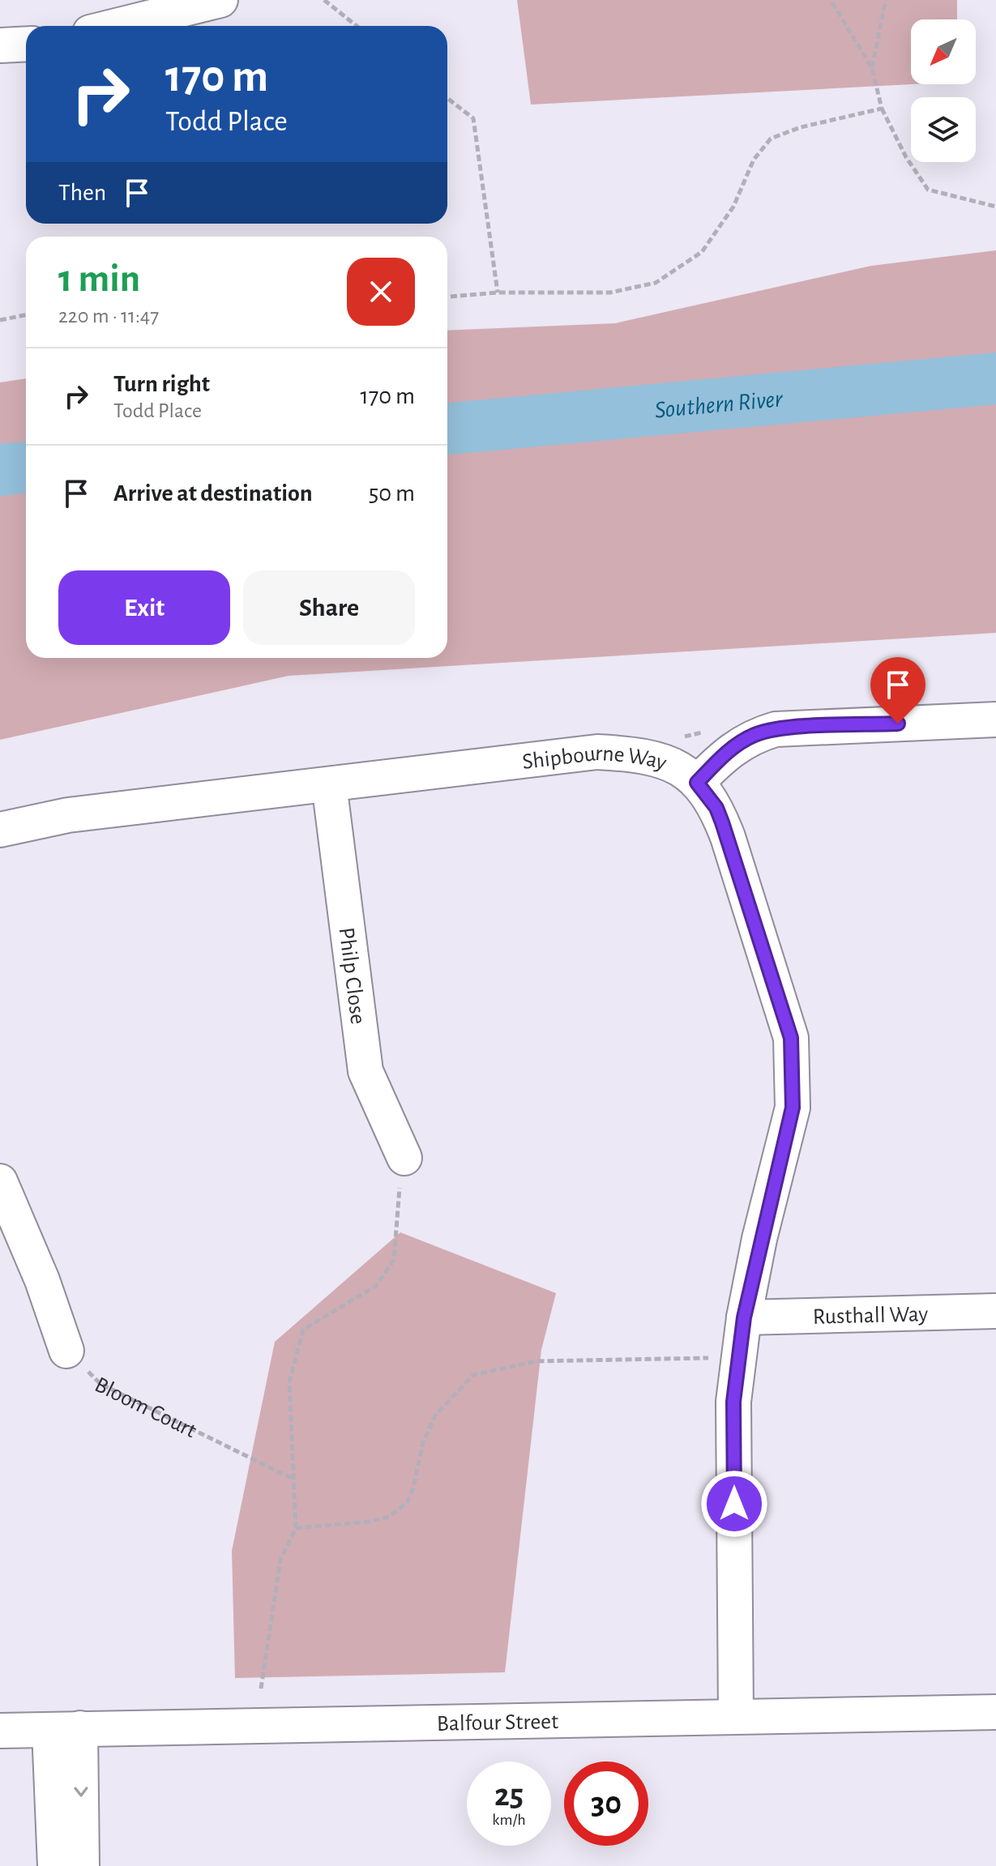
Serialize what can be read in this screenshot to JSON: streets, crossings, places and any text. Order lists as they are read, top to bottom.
{
  "streets": {
    "street": [
      "Shipbourne Way",
      "Philp Close",
      "Rusthall Way",
      "Balfour Street"
    ],
    "path": ["Bloom Court"]
  },
  "crossings": [
    ["Shipbourne Way", "Philp Close"],
    ["Shipbourne Way", "Rusthall Way"],
    ["Shipbourne Way", "Balfour Street"]
  ],
  "water": ["Southern River"],
  "north": "bottom left",
  "page": {
    "turn": ["170 m", "Todd Place"],
    "then": "Then",
    "heading": ["1 min", "220 m · 11:47"],
    "list": [
      {
        "name": "Turn right",
        "note": "Todd Place",
        "value": "170 m"
      },
      {
        "name": "Arrive at destination",
        "value": "50 m"
      }
    ],
    "buttons": ["Exit", "Share"],
    "speed": "25 km/h",
    "limit": "30"
  }
}
